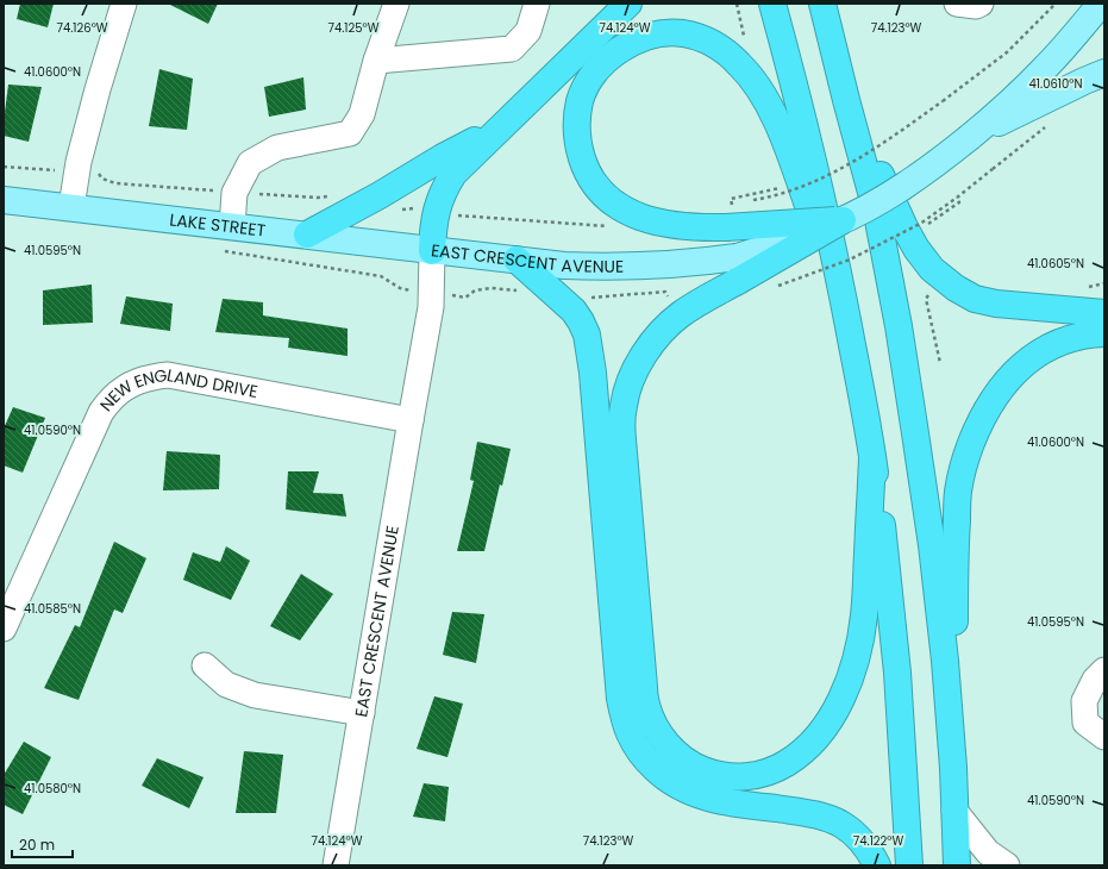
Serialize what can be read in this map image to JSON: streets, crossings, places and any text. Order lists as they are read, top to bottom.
{
  "streets": {
    "main road": ["LAKE STREET", "EAST CRESCENT AVENUE"],
    "street": ["NEW ENGLAND DRIVE"]
  },
  "crossings": [
    ["LAKE STREET", "EAST CRESCENT AVENUE"],
    ["EAST CRESCENT AVENUE", "NEW ENGLAND DRIVE"]
  ],
  "scale_bar": "20 m",
  "coordinates": [
    "74.125°W",
    "74.123°W",
    "74.126°W",
    "74.124°W",
    "41.0600°N",
    "41.0610°N",
    "41.0595°N",
    "41.0605°N",
    "41.0590°N",
    "41.0585°N",
    "41.0580°N",
    "74.122°W"
  ]
}
